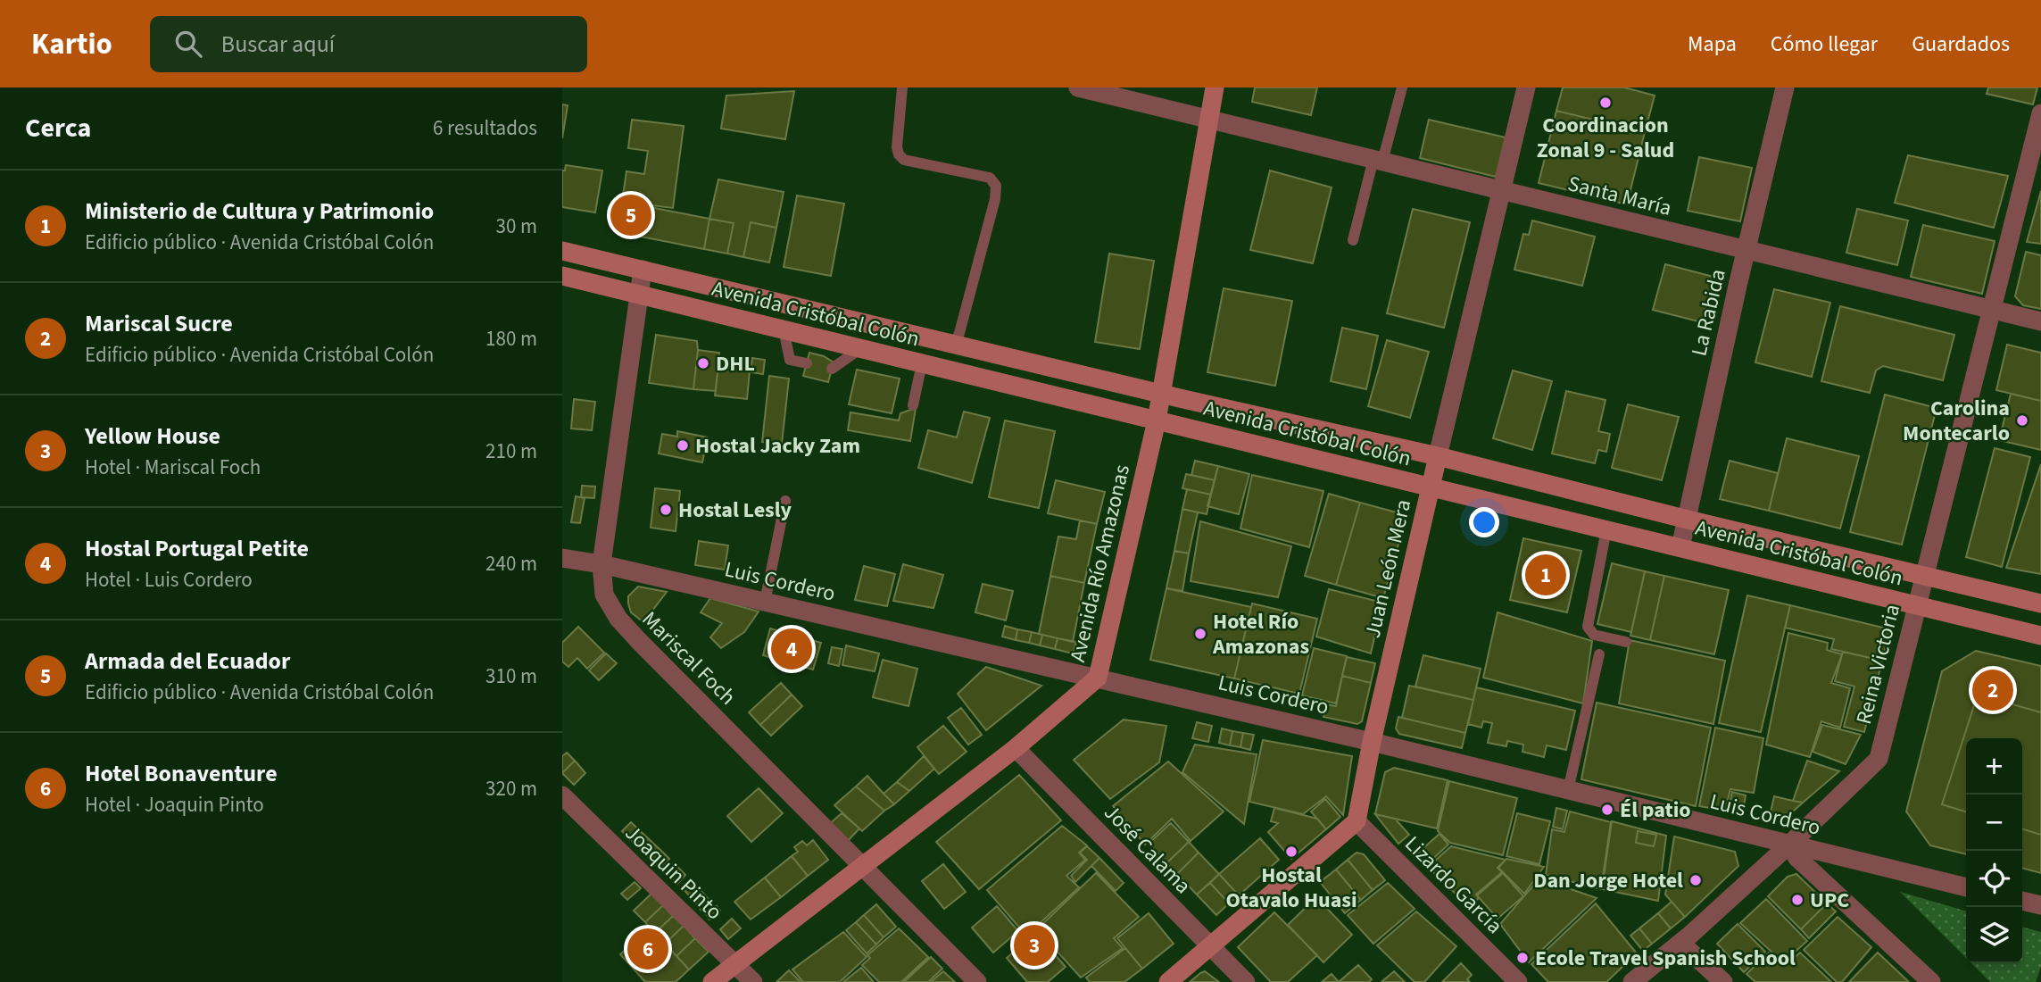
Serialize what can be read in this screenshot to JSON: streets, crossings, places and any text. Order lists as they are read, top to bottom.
{
  "streets": {
    "street": [
      "Santa María",
      "La Rabida",
      "Avenida Cristóbal Colón",
      "Avenida Río Amazonas",
      "Juan León Mera",
      "Luis Cordero",
      "Mariscal Foch",
      "Reina Victoria",
      "José Calama",
      "Joaquin Pinto",
      "Lizardo García"
    ]
  },
  "crossings": [
    ["Santa María", "La Rabida"],
    ["Santa María", "Avenida Río Amazonas"],
    ["Santa María", "Juan León Mera"],
    ["Santa María", "Reina Victoria"],
    ["La Rabida", "Avenida Cristóbal Colón"],
    ["Avenida Cristóbal Colón", "Avenida Río Amazonas"],
    ["Avenida Cristóbal Colón", "Juan León Mera"],
    ["Avenida Cristóbal Colón", "Mariscal Foch"],
    ["Avenida Cristóbal Colón", "Reina Victoria"],
    ["Avenida Río Amazonas", "Luis Cordero"],
    ["Avenida Río Amazonas", "Mariscal Foch"],
    ["Avenida Río Amazonas", "José Calama"],
    ["Avenida Río Amazonas", "Joaquin Pinto"],
    ["Juan León Mera", "Luis Cordero"],
    ["Juan León Mera", "Lizardo García"],
    ["Luis Cordero", "Mariscal Foch"],
    ["Luis Cordero", "Reina Victoria"]
  ],
  "places": [
    "Coordinacion Zonal 9 - Salud",
    "DHL",
    "Carolina Montecarlo",
    "Hostal Jacky Zam",
    "Hostal Lesly",
    "Hotel Río Amazonas",
    "Él patio",
    "Hostal Otavalo Huasi",
    "Dan Jorge Hotel",
    "UPC",
    "Ecole Travel Spanish School"
  ],
  "page": {
    "header": "Kartio",
    "search": "Buscar aquí",
    "nav": ["Mapa", "Cómo llegar", "Guardados"],
    "heading": ["Cerca", "6 resultados"],
    "list": [
      {
        "mark": "1",
        "name": "Ministerio de Cultura y Patrimonio",
        "note": "Edificio público · Avenida Cristóbal Colón",
        "value": "30 m"
      },
      {
        "mark": "2",
        "name": "Mariscal Sucre",
        "note": "Edificio público · Avenida Cristóbal Colón",
        "value": "180 m"
      },
      {
        "mark": "3",
        "name": "Yellow House",
        "note": "Hotel · Mariscal Foch",
        "value": "210 m"
      },
      {
        "mark": "4",
        "name": "Hostal Portugal Petite",
        "note": "Hotel · Luis Cordero",
        "value": "240 m"
      },
      {
        "mark": "5",
        "name": "Armada del Ecuador",
        "note": "Edificio público · Avenida Cristóbal Colón",
        "value": "310 m"
      },
      {
        "mark": "6",
        "name": "Hotel Bonaventure",
        "note": "Hotel · Joaquin Pinto",
        "value": "320 m"
      }
    ],
    "pins": [
      "5",
      "1",
      "4",
      "2",
      "3",
      "6"
    ],
    "map_buttons": ["+", "−"]
  }
}
